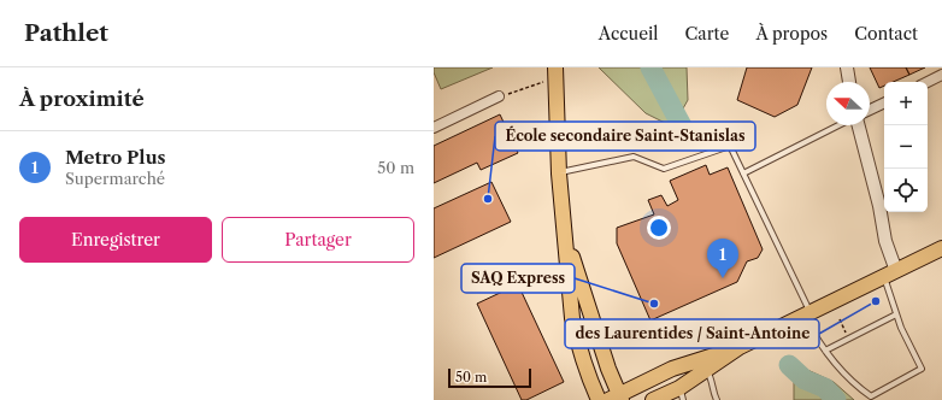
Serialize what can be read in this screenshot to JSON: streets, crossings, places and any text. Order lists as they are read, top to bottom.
{
  "places": ["École secondaire Saint-Stanislas", "des Laurentides / Saint-Antoine", "SAQ Express"],
  "scale_bar": "50 m",
  "north": "left",
  "page": {
    "header": "Pathlet",
    "nav": [
      "Accueil",
      "Carte",
      "À propos",
      "Contact"
    ],
    "heading": "À proximité",
    "map_buttons": ["+", "−"],
    "list": [
      {
        "mark": "1",
        "name": "Metro Plus",
        "note": "Supermarché",
        "value": "50 m"
      }
    ],
    "buttons": ["Enregistrer", "Partager"],
    "pins": "1",
    "scale": "50 m"
  }
}
